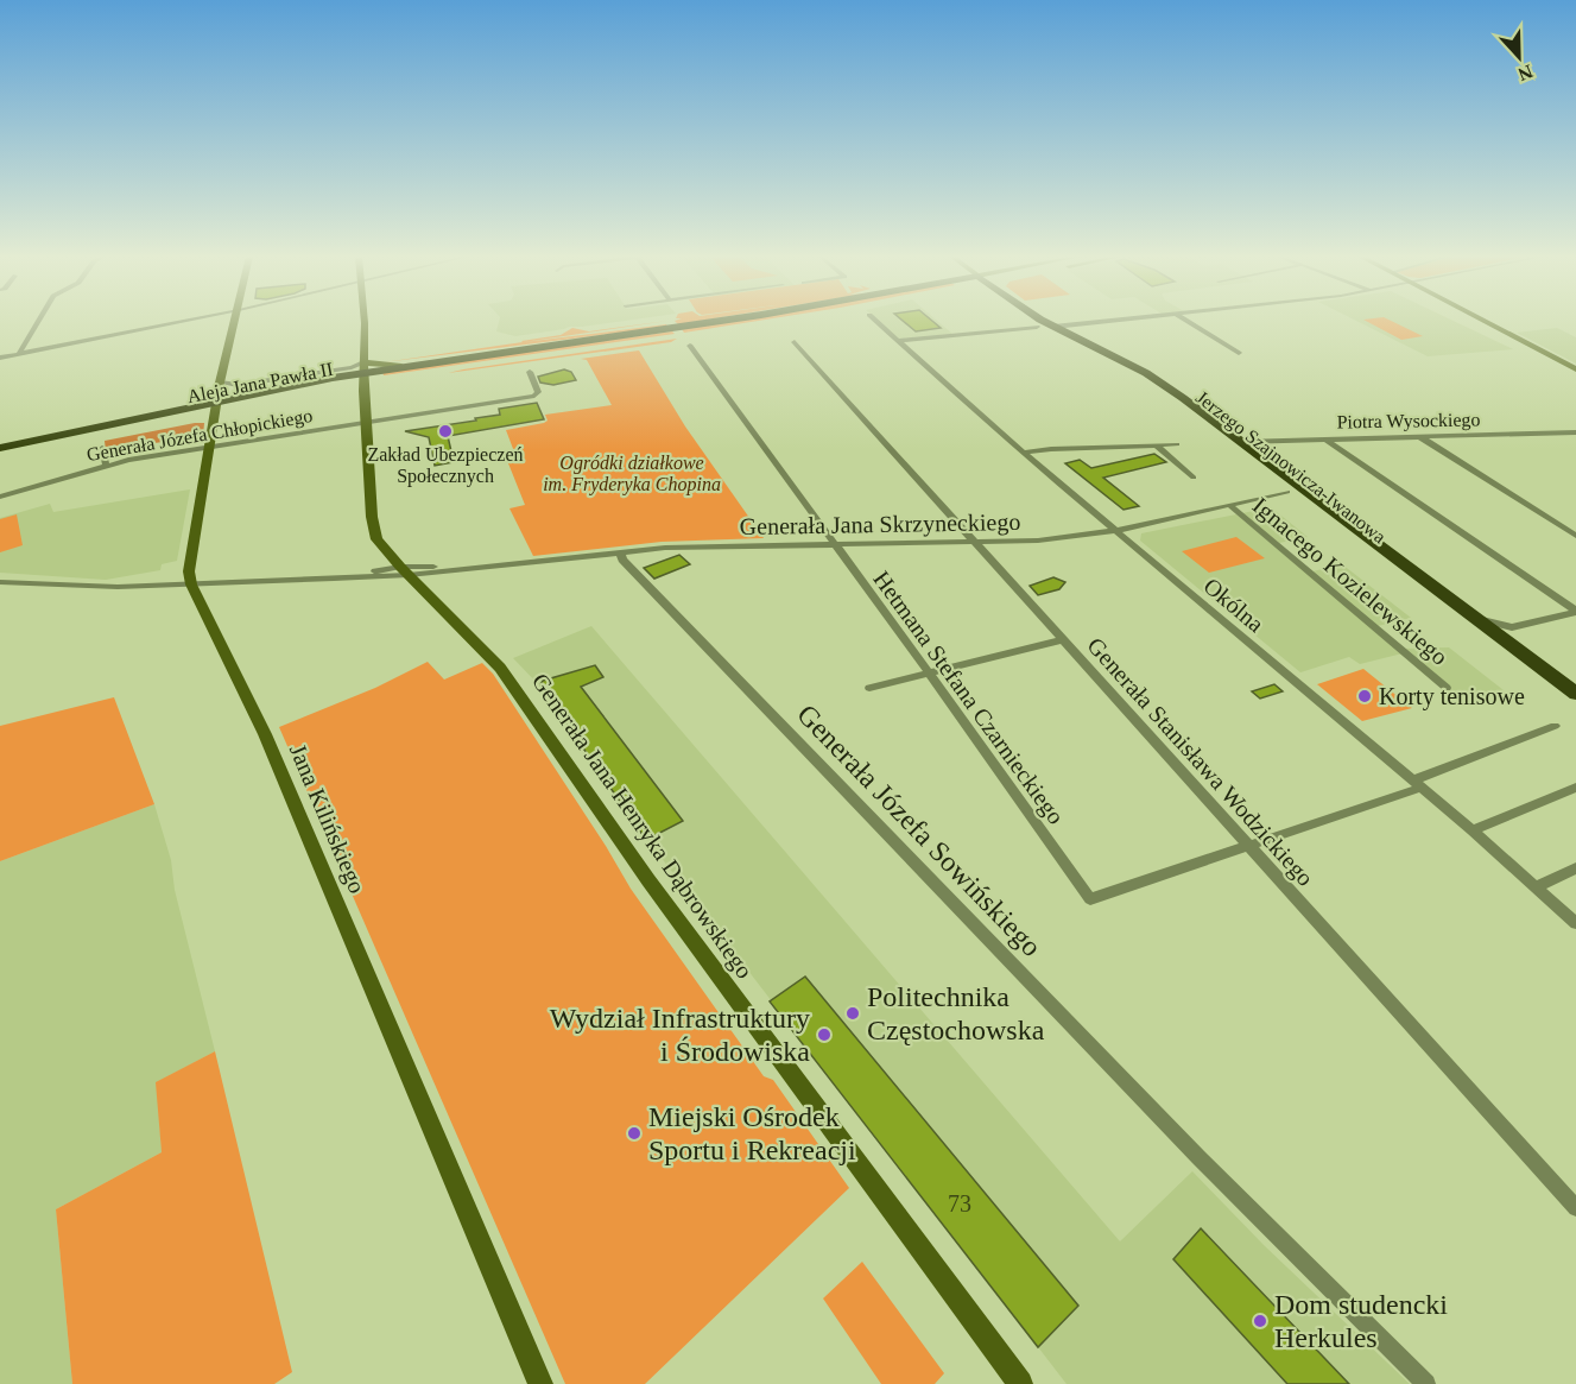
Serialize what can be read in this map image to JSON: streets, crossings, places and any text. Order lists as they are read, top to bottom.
{
  "streets": {
    "main road": ["Aleja Jana Pawła II", "Jerzego Szajnowicza-Iwanowa"],
    "street": [
      "Piotra Wysockiego",
      "Generała Józefa Chłopickiego",
      "Generała Jana Skrzyneckiego",
      "Ignacego Kozielewskiego",
      "Okólna",
      "Hetmana Stefana Czarnieckiego",
      "Generała Stanisława Wodzickiego",
      "Jana Kilińskiego",
      "Generała Jana Henryka Dąbrowskiego",
      "Generała Józefa Sowińskiego"
    ]
  },
  "crossings": [
    ["Aleja Jana Pawła II", "Jana Kilińskiego"],
    ["Aleja Jana Pawła II", "Generała Jana Henryka Dąbrowskiego"],
    ["Piotra Wysockiego", "Jerzego Szajnowicza-Iwanowa"],
    ["Generała Józefa Chłopickiego", "Jana Kilińskiego"],
    ["Generała Józefa Chłopickiego", "Generała Jana Henryka Dąbrowskiego"],
    ["Jerzego Szajnowicza-Iwanowa", "Generała Jana Skrzyneckiego"],
    ["Generała Jana Skrzyneckiego", "Ignacego Kozielewskiego"],
    ["Generała Jana Skrzyneckiego", "Okólna"],
    ["Generała Jana Skrzyneckiego", "Hetmana Stefana Czarnieckiego"],
    ["Generała Jana Skrzyneckiego", "Generała Stanisława Wodzickiego"],
    ["Generała Jana Skrzyneckiego", "Jana Kilińskiego"],
    ["Generała Jana Skrzyneckiego", "Generała Jana Henryka Dąbrowskiego"],
    ["Generała Jana Skrzyneckiego", "Generała Józefa Sowińskiego"],
    ["Hetmana Stefana Czarnieckiego", "Generała Stanisława Wodzickiego"]
  ],
  "parks": ["Ogródki działkowe im. Fryderyka Chopina"],
  "places": [
    "Zakład Ubezpieczeń Społecznych",
    "Korty tenisowe",
    "Politechnika Częstochowska",
    "Wydział Infrastruktury i Środowiska",
    "Miejski Ośrodek Sportu i Rekreacji",
    "Dom studencki Herkules"
  ],
  "house_numbers": ["73"],
  "north": "bottom"
}
